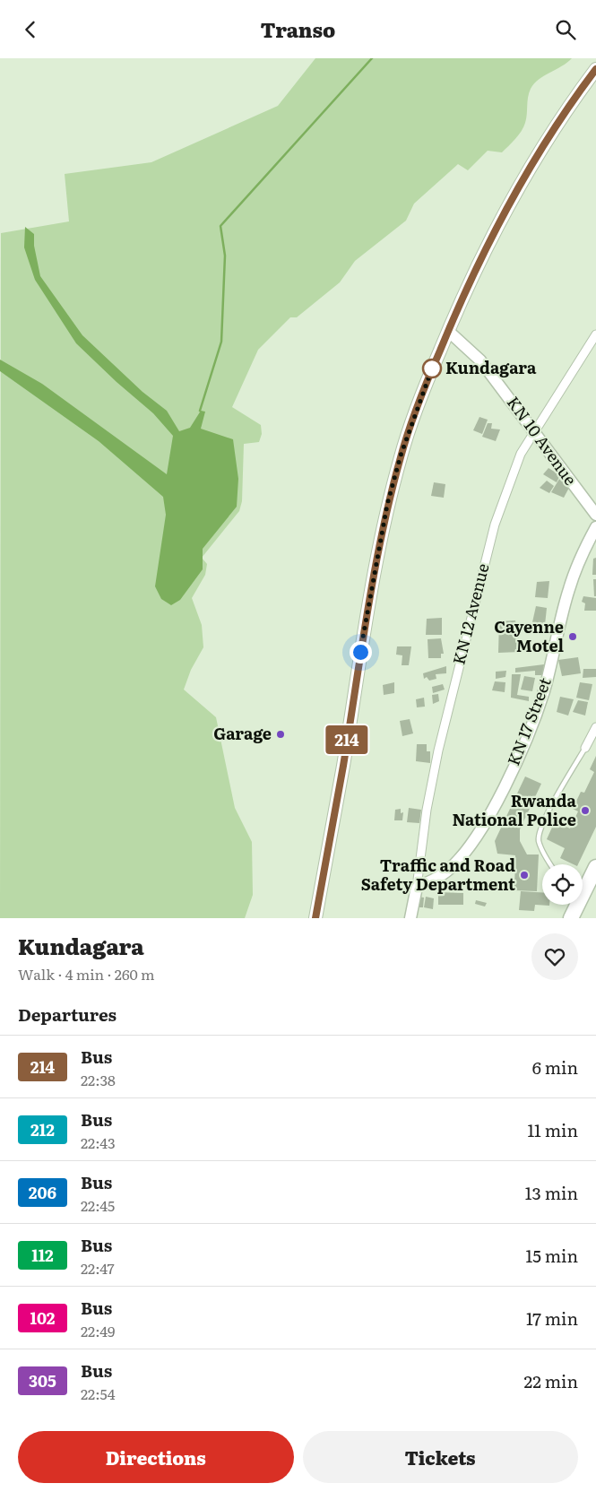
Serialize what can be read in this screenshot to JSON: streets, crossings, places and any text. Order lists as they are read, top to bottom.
{
  "streets": {
    "street": ["KN 10 Avenue", "KN 12 Avenue", "KN 17 Street"]
  },
  "crossings": [
    ["KN 10 Avenue", "KN 12 Avenue"],
    ["KN 12 Avenue", "KN 17 Street"]
  ],
  "places": [
    "Kundagara",
    "Cayenne Motel",
    "Garage",
    "Rwanda National Police",
    "Traffic and Road Safety Department"
  ],
  "lines": ["bus line 214"],
  "page": {
    "header": "Transo",
    "on_map": "214",
    "heading": [
      ["Kundagara", "Walk · 4 min · 260 m"],
      "Departures"
    ],
    "list": [
      {
        "mark": "214",
        "name": "Bus",
        "note": "22:38",
        "value": "6 min"
      },
      {
        "mark": "212",
        "name": "Bus",
        "note": "22:43",
        "value": "11 min"
      },
      {
        "mark": "206",
        "name": "Bus",
        "note": "22:45",
        "value": "13 min"
      },
      {
        "mark": "112",
        "name": "Bus",
        "note": "22:47",
        "value": "15 min"
      },
      {
        "mark": "102",
        "name": "Bus",
        "note": "22:49",
        "value": "17 min"
      },
      {
        "mark": "305",
        "name": "Bus",
        "note": "22:54",
        "value": "22 min"
      }
    ],
    "buttons": ["Directions", "Tickets"]
  }
}
